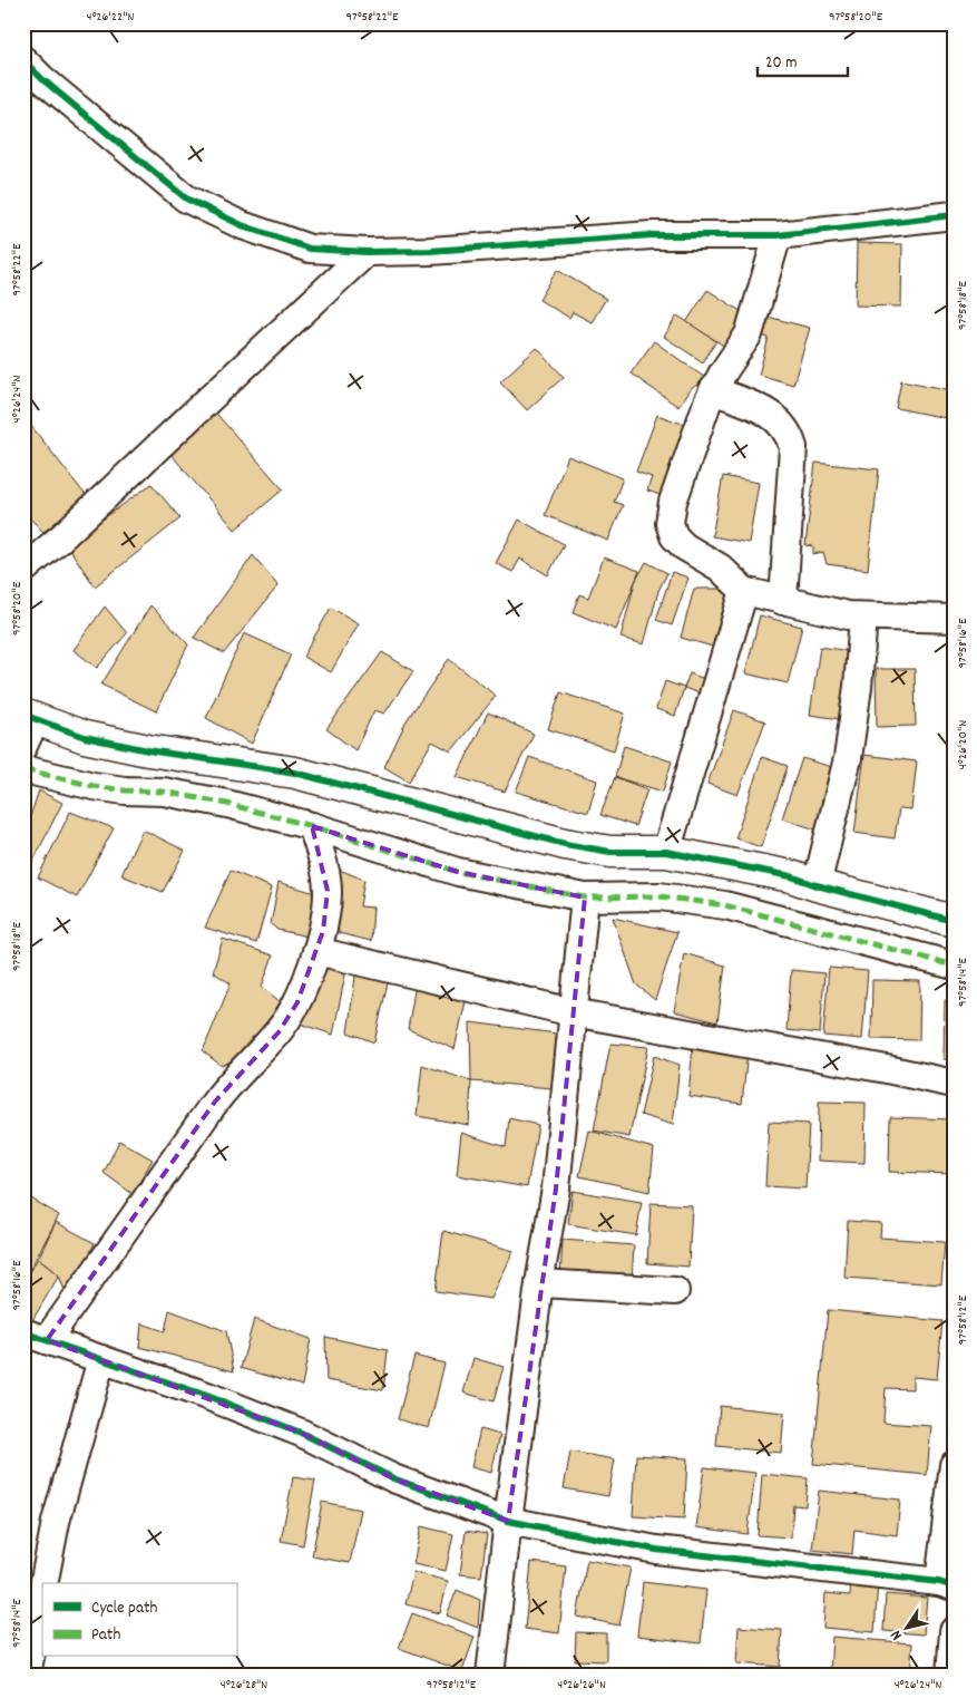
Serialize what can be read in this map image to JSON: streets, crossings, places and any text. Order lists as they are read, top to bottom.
{
  "legend": ["Cycle path", "Path"],
  "scale_bar": "20 m",
  "north": "bottom left",
  "coordinates": [
    "4°26'22\"N",
    "97°58'22\"E",
    "97°58'20\"E",
    "97°58'18\"E",
    "4°26'24\"N",
    "97°58'16\"E",
    "4°26'20\"N",
    "97°58'14\"E",
    "97°58'12\"E",
    "4°26'28\"N",
    "4°26'26\"N"
  ]
}
